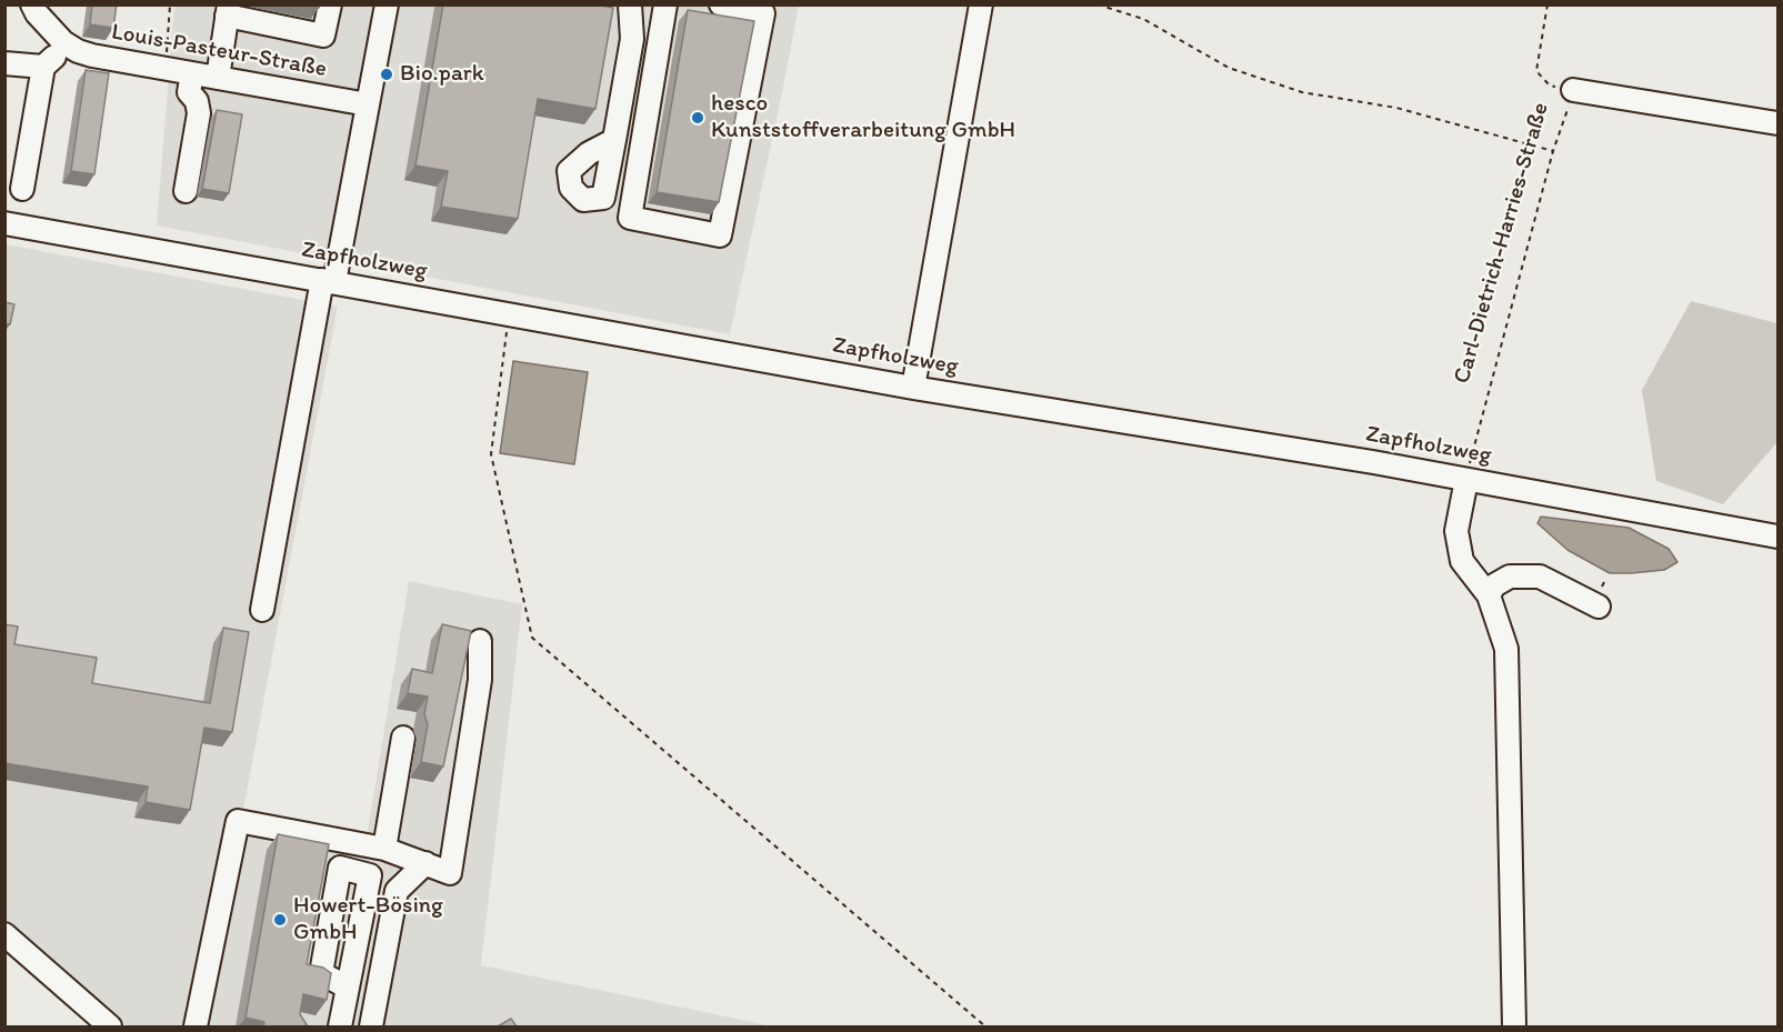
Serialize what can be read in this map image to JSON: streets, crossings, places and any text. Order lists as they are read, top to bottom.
{
  "streets": {
    "street": ["Louis-Pasteur-Straße", "Zapfholzweg"],
    "path": ["Carl-Dietrich-Harries-Straße"]
  },
  "crossings": [
    ["Carl-Dietrich-Harries-Straße", "Zapfholzweg"]
  ],
  "places": ["Bio.park", "hesco Kunststoffverarbeitung GmbH", "Howert-Bösing GmbH"]
}
